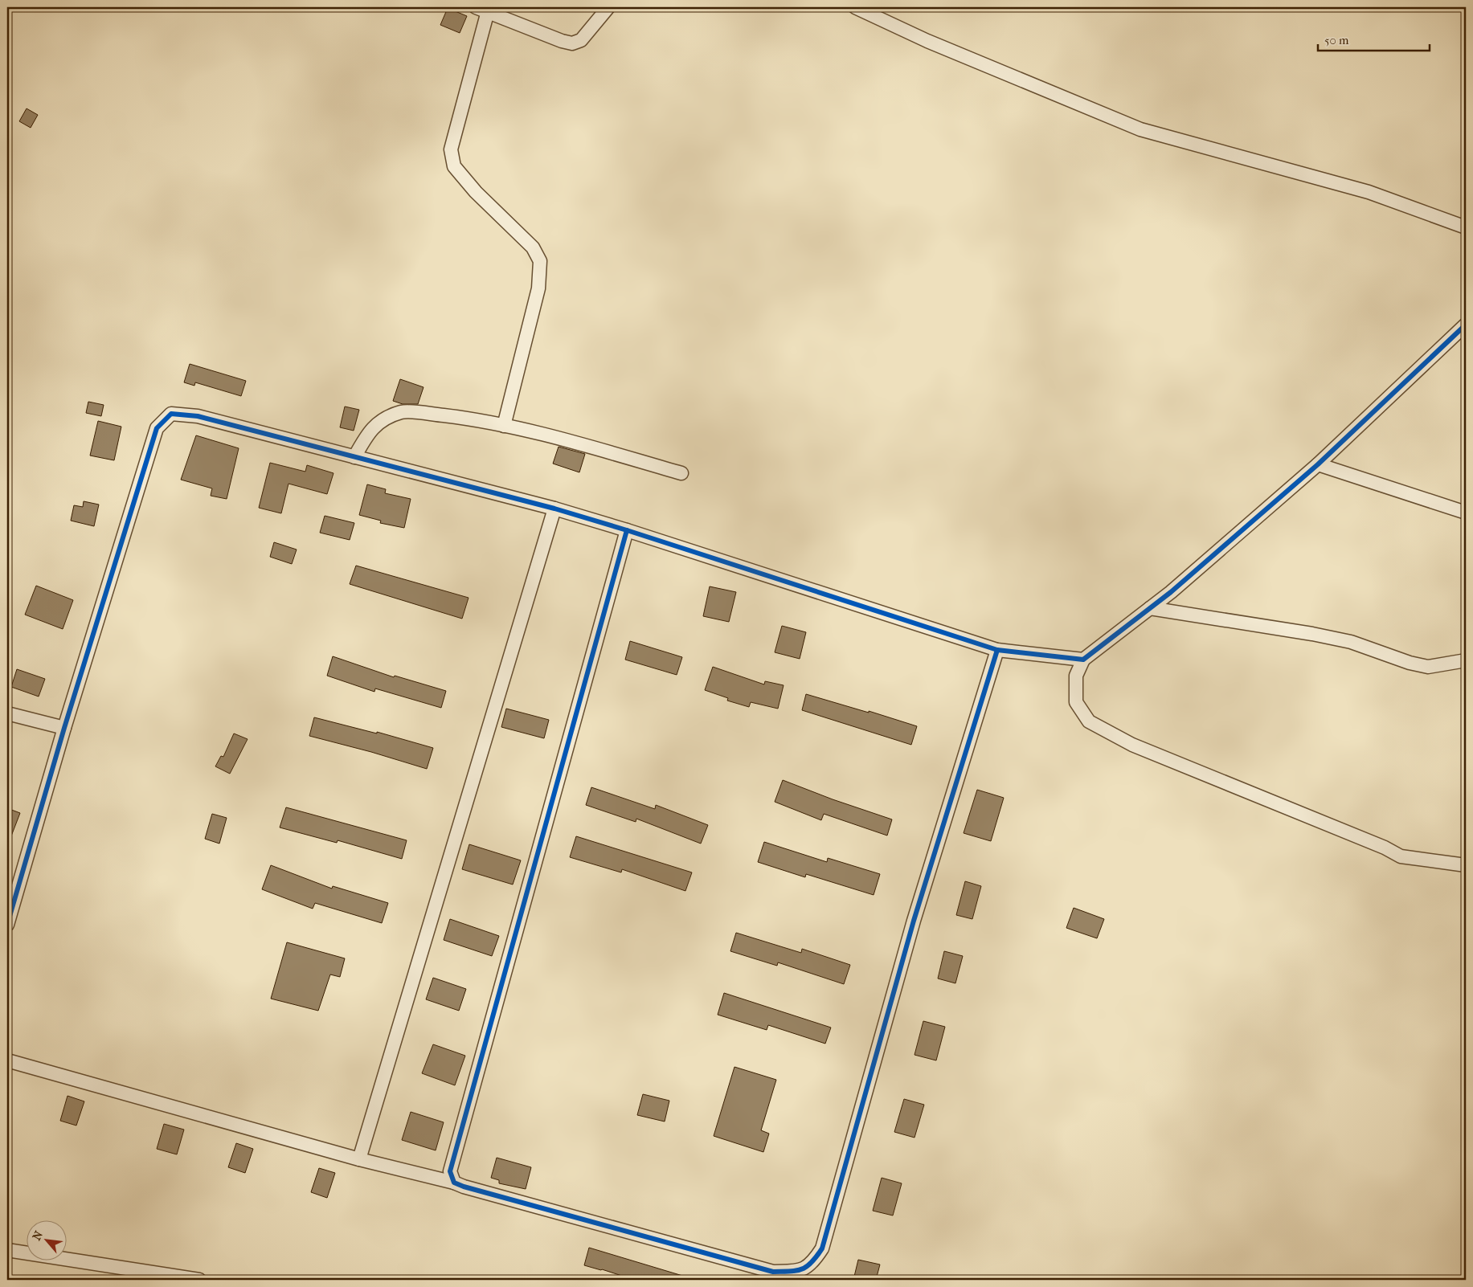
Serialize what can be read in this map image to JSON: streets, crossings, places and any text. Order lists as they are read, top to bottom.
{
  "scale_bar": "50 m",
  "north": "top left"
}
